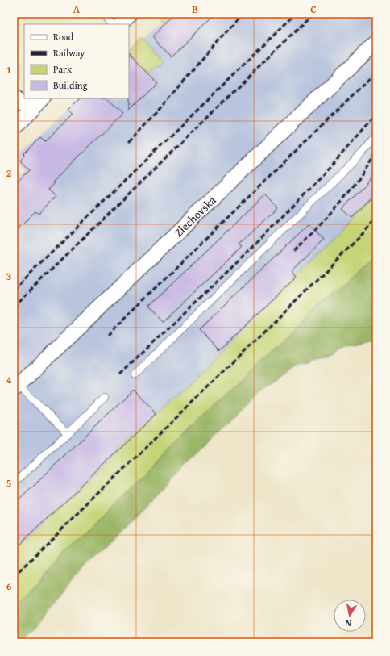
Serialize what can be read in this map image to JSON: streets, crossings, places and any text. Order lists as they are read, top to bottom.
{
  "streets": {
    "street": ["Zlechovská"]
  },
  "legend": [
    "Road",
    "Railway",
    "Park",
    "Building"
  ],
  "north": "bottom",
  "grid": {
    "columns": ["A", "B", "C"],
    "rows": [
      "1",
      "2",
      "3",
      "4",
      "5",
      "6"
    ]
  }
}
